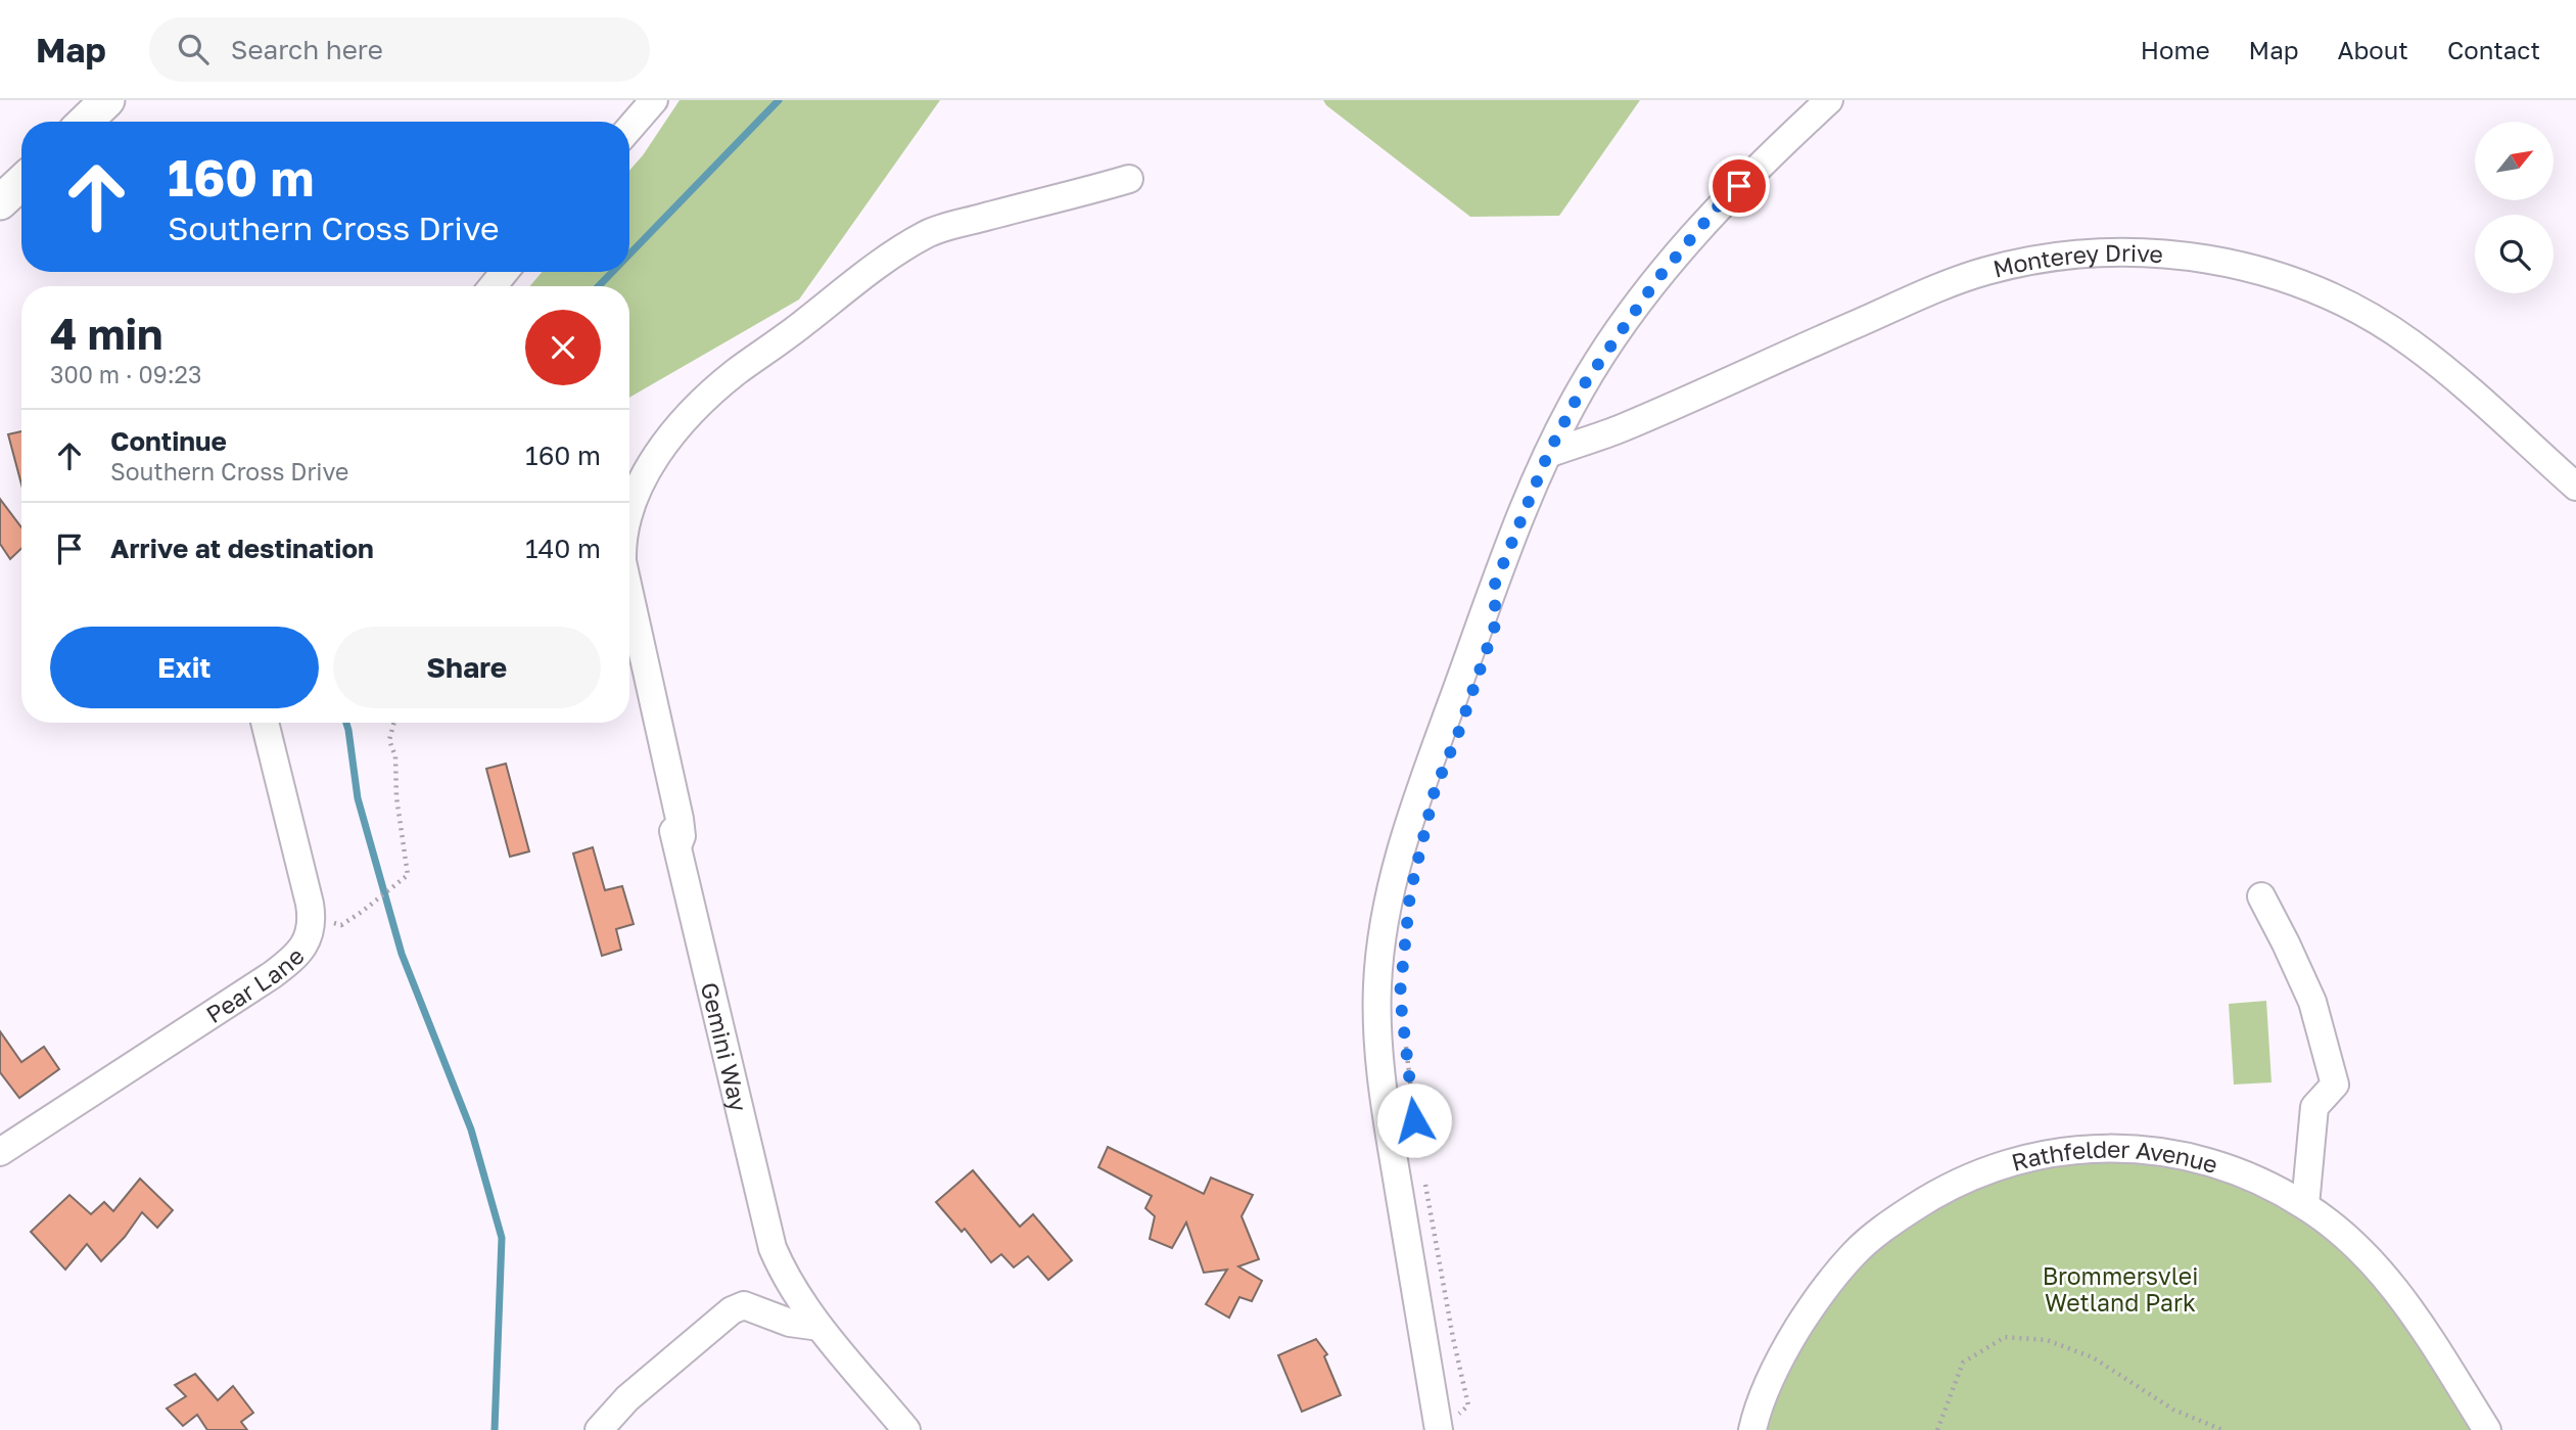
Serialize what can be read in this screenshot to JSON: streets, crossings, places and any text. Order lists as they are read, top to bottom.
{
  "streets": {
    "street": [
      "Monterey Drive",
      "Pear Lane",
      "Gemini Way",
      "Rathfelder Avenue"
    ]
  },
  "parks": ["Brommersvlei Wetland Park"],
  "north": "top right",
  "page": {
    "header": "Map",
    "search": "Search here",
    "nav": [
      "Home",
      "Map",
      "About",
      "Contact"
    ],
    "turn": ["160 m", "Southern Cross Drive"],
    "heading": ["4 min", "300 m · 09:23"],
    "list": [
      {
        "name": "Continue",
        "note": "Southern Cross Drive",
        "value": "160 m"
      },
      {
        "name": "Arrive at destination",
        "value": "140 m"
      }
    ],
    "buttons": ["Exit", "Share"]
  }
}
